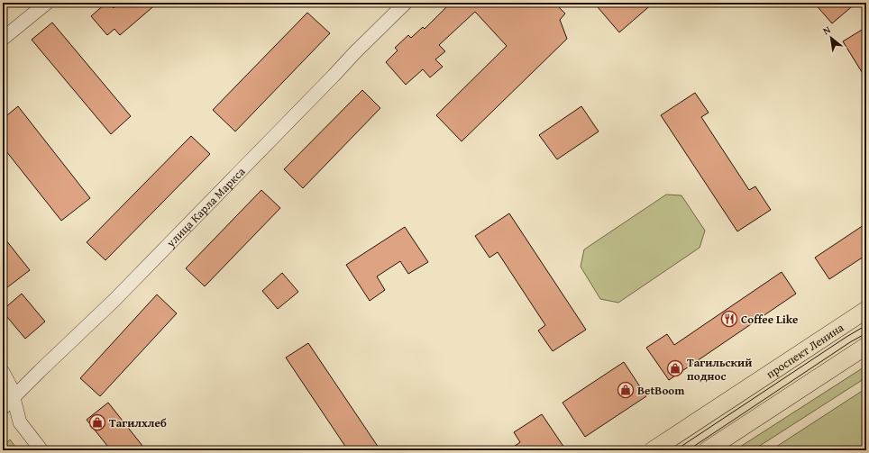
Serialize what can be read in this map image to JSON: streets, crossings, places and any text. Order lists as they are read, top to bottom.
{
  "streets": {
    "main road": ["проспект Ленина"],
    "street": ["улица Карла Маркса"]
  },
  "places": {
    "restaurant": ["Coffee Like"],
    "shop": ["Тагильский поднос", "BetBoom", "Тагилхлеб"]
  },
  "north": "top left"
}
